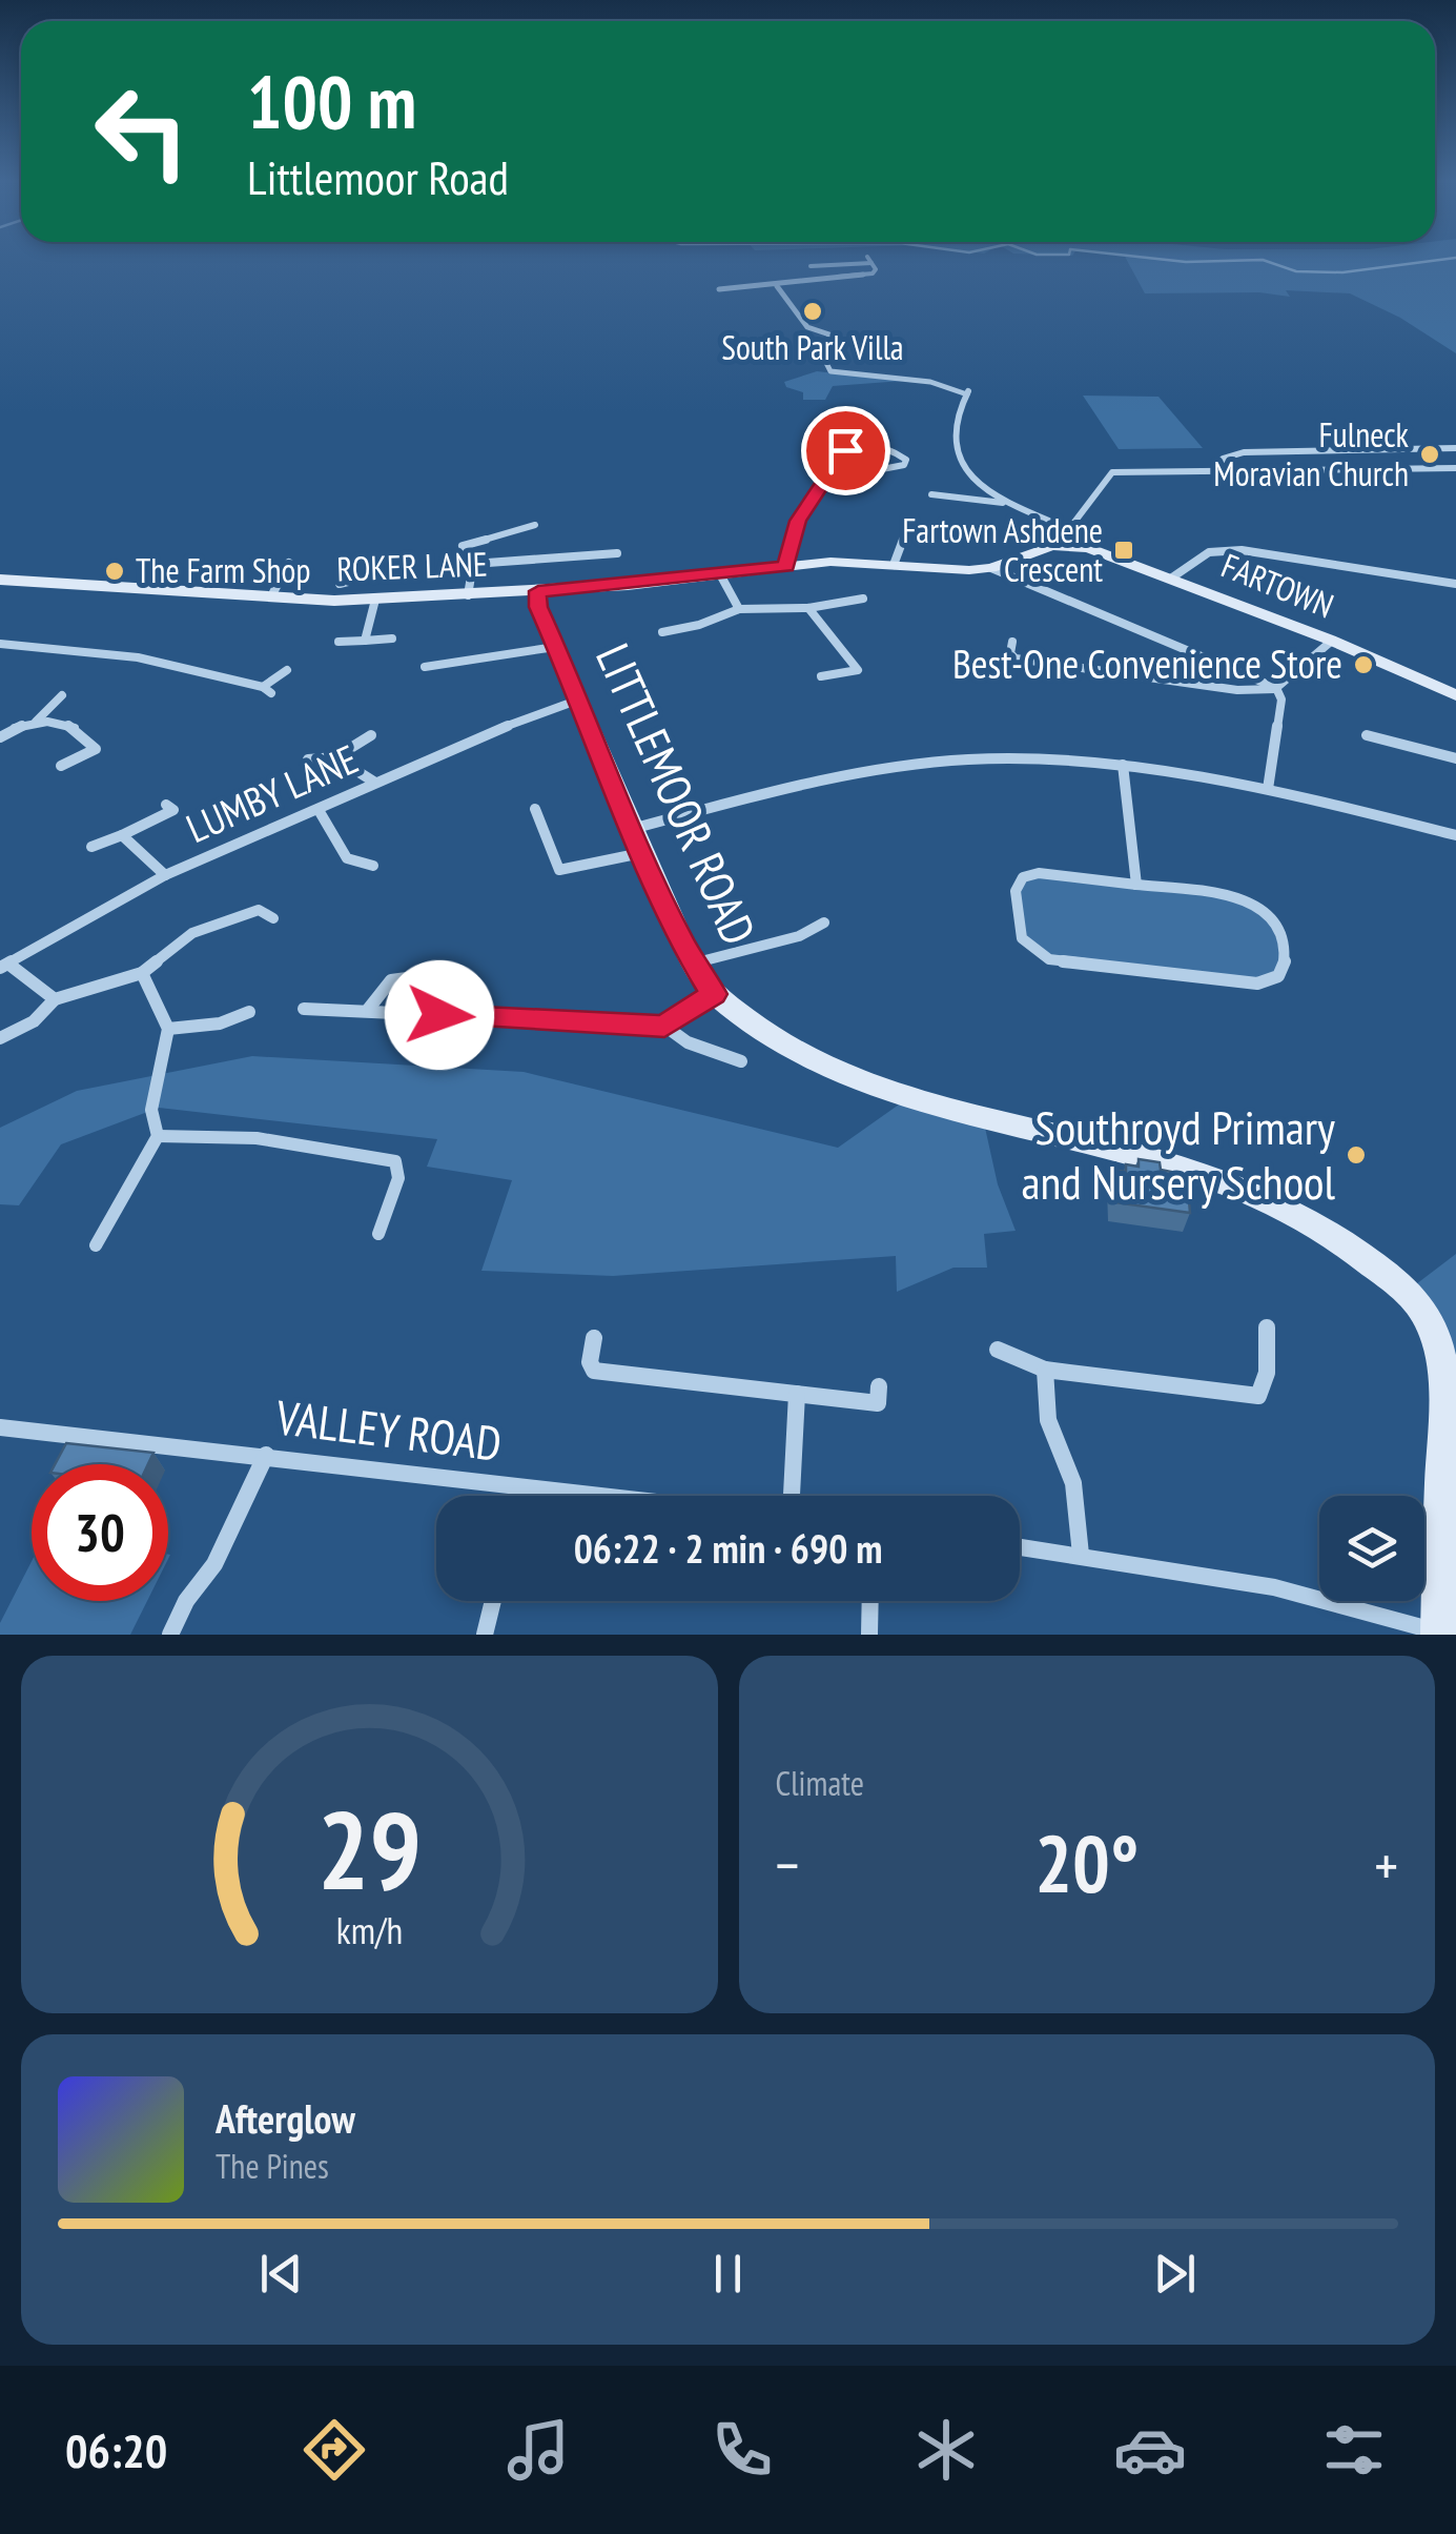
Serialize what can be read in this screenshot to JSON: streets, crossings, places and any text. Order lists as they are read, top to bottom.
{
  "streets": {
    "street": [
      "ROKER LANE",
      "FARTOWN",
      "LUMBY LANE",
      "LITTLEMOOR ROAD",
      "VALLEY ROAD"
    ]
  },
  "crossings": [
    ["ROKER LANE", "FARTOWN"],
    ["ROKER LANE", "LITTLEMOOR ROAD"],
    ["LUMBY LANE", "LITTLEMOOR ROAD"]
  ],
  "places": {
    "other": [
      "South Park Villa",
      "Fulneck Moravian Church",
      "The Farm Shop",
      "Best-One Convenience Store",
      "Southroyd Primary and Nursery School"
    ],
    "transit": ["Fartown Ashdene Crescent"]
  },
  "page": {
    "turn": ["100 m", "Littlemoor Road"],
    "limit": "30",
    "trip": "06:22 · 2 min · 690 m",
    "tile": "Climate",
    "heat": ["−", "20°", "+"],
    "song": ["Afterglow", "The Pines"],
    "tabs": "06:20",
    "gauge": ["29", "km/h"]
  }
}
